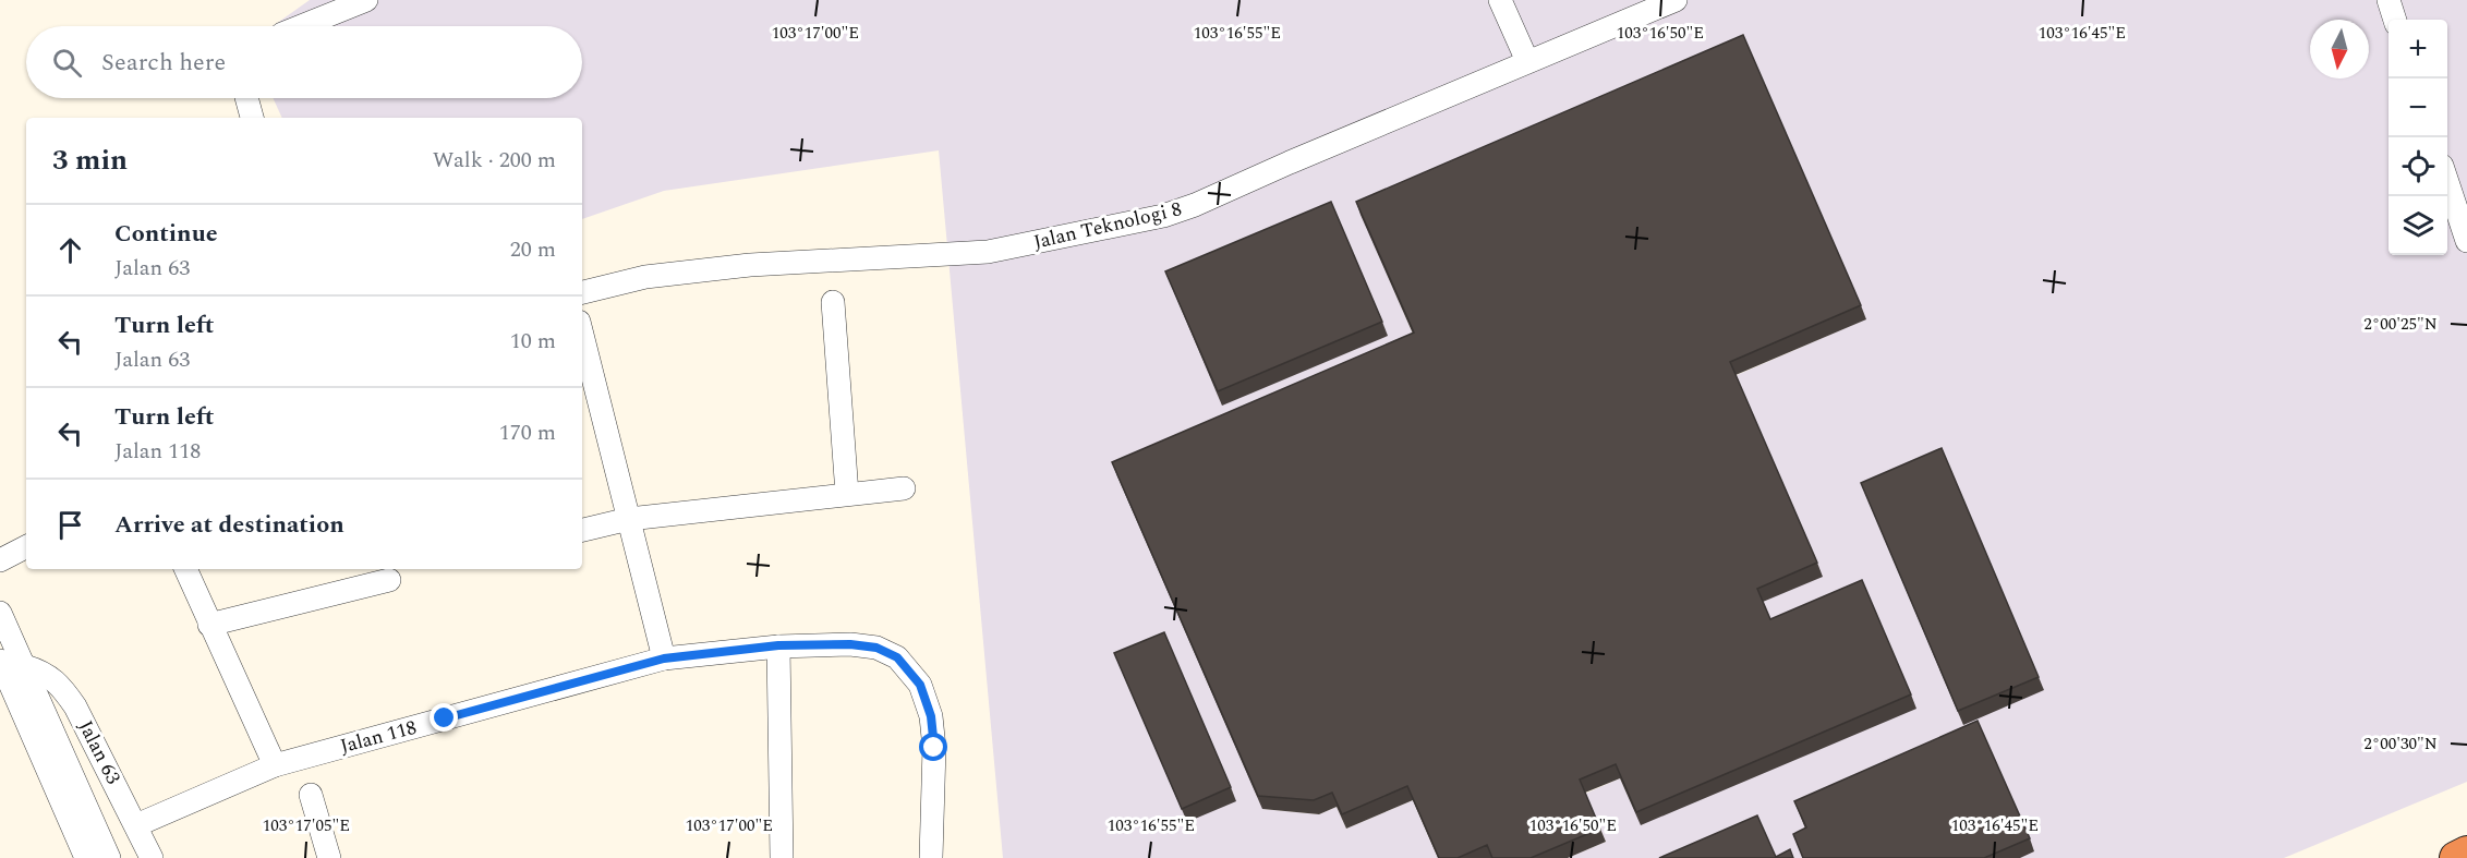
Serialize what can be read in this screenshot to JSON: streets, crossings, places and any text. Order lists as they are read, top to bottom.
{
  "streets": {
    "street": ["Jalan Teknologi 8", "Jalan 118", "Jalan 63"]
  },
  "crossings": [
    ["Jalan 118", "Jalan 63"]
  ],
  "north": "bottom",
  "page": {
    "map_buttons": ["+", "−"],
    "search": "Search here",
    "heading": ["3 min", "Walk · 200 m"],
    "list": [
      ["Continue", "Jalan 63", "20 m"],
      ["Turn left", "Jalan 63", "10 m"],
      ["Turn left", "Jalan 118", "170 m"],
      "Arrive at destination"
    ]
  },
  "coordinates": [
    "103°17'00\"E",
    "103°16'55\"E",
    "103°16'50\"E",
    "103°16'45\"E",
    "2°00'25\"N",
    "2°00'30\"N",
    "103°17'05\"E"
  ]
}
